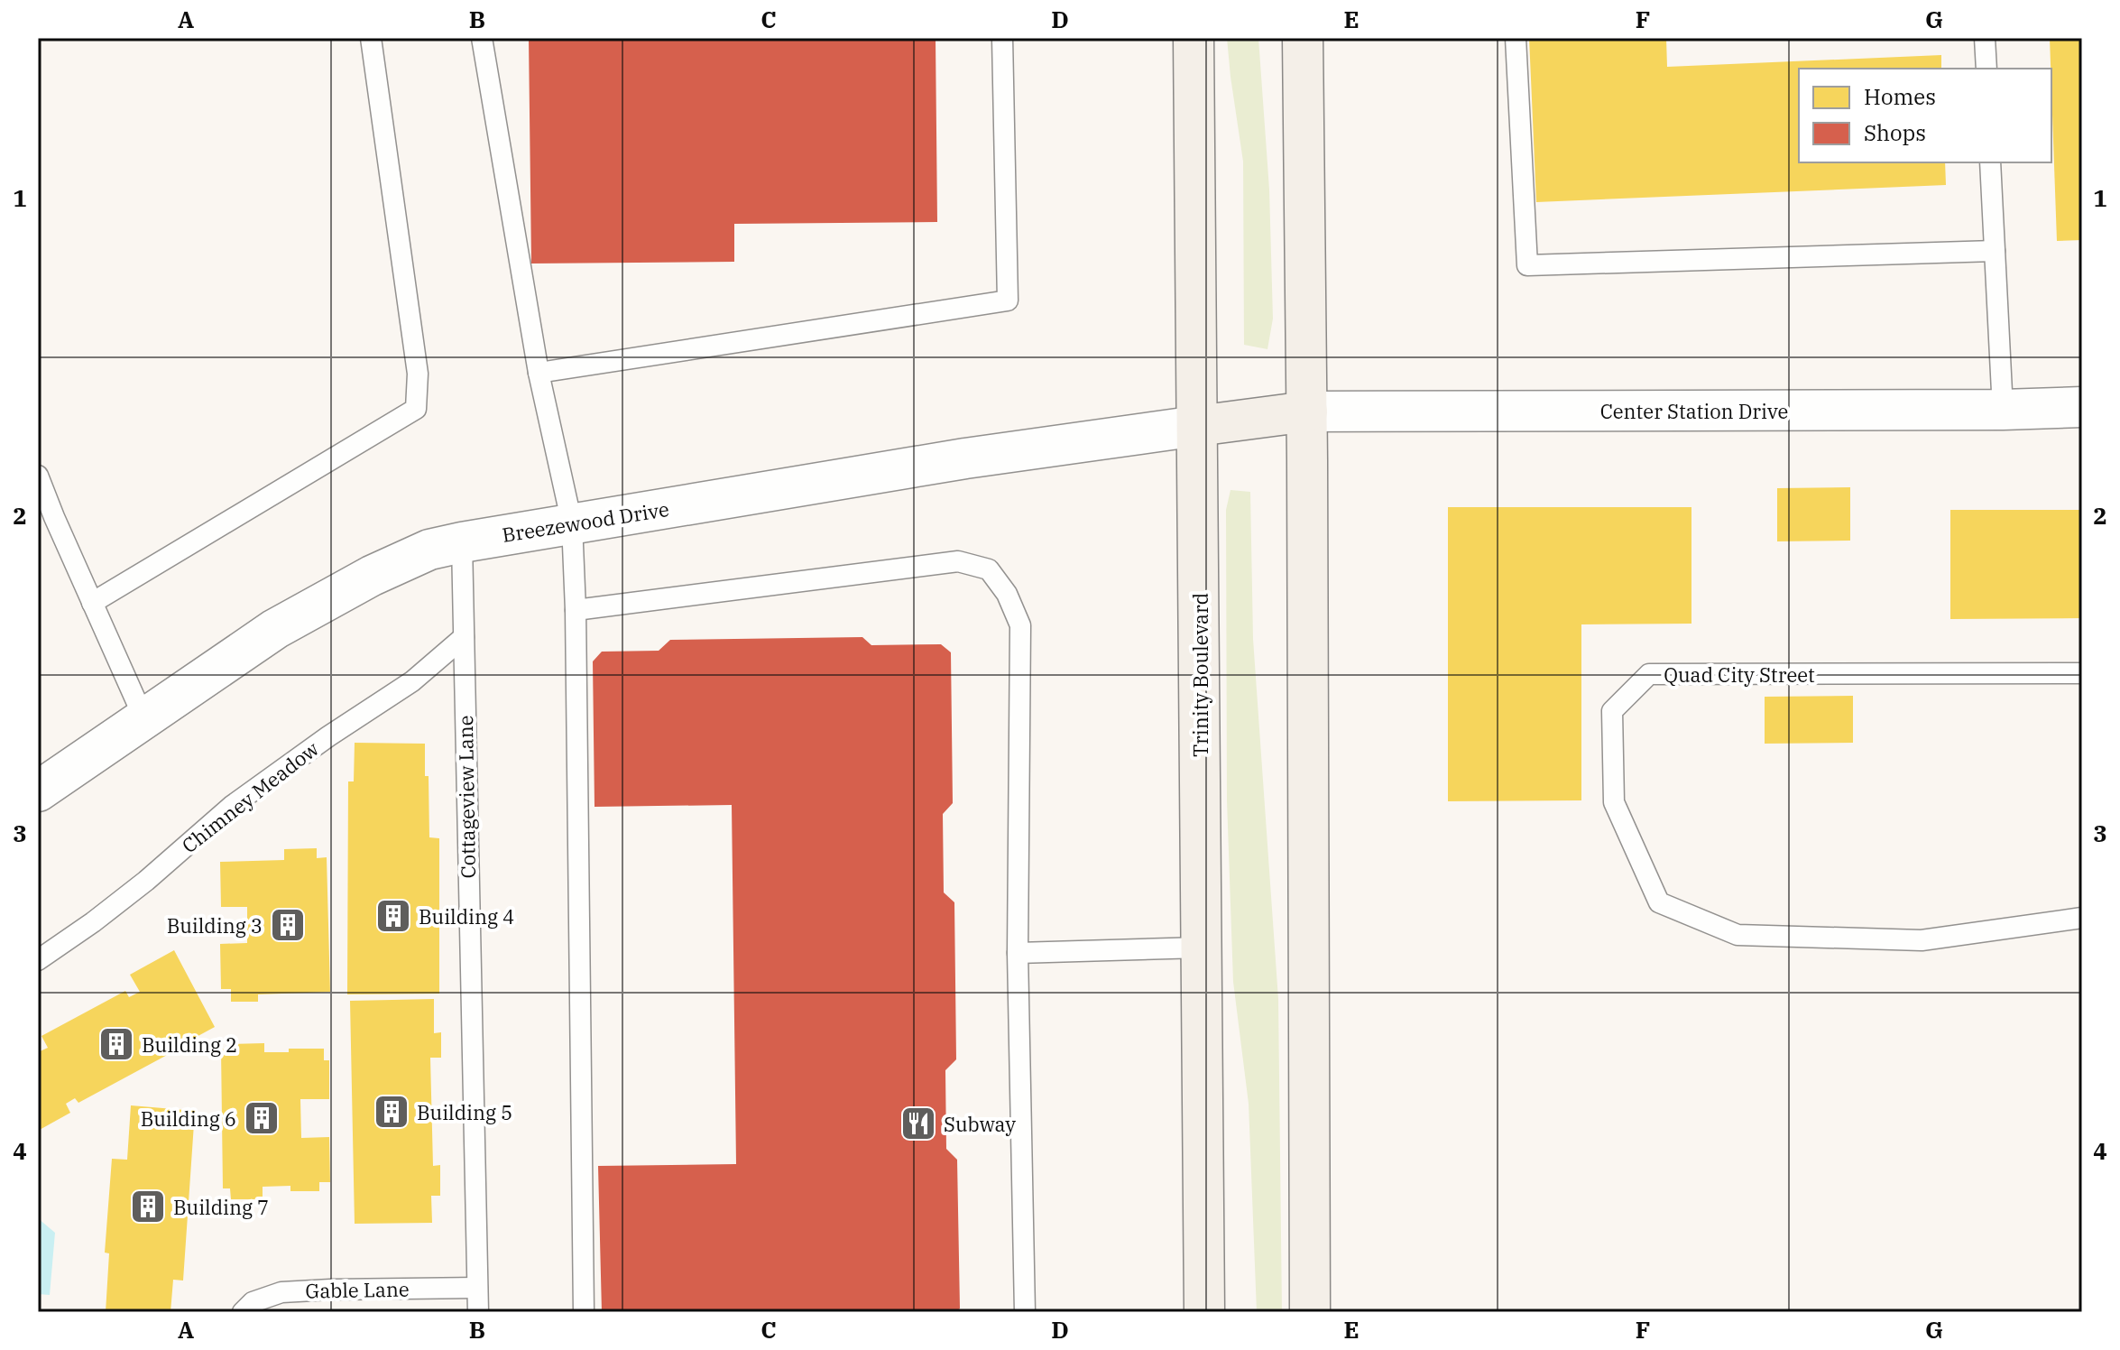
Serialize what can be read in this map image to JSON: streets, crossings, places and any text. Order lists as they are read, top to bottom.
{
  "streets": {
    "main road": ["Trinity Boulevard"],
    "street": ["Center Station Drive", "Breezewood Drive"],
    "lane": [
      "Quad City Street",
      "Chimney Meadow",
      "Cottageview Lane",
      "Gable Lane"
    ]
  },
  "crossings": [
    ["Breezewood Drive", "Trinity Boulevard"],
    ["Breezewood Drive", "Cottageview Lane"],
    ["Chimney Meadow", "Cottageview Lane"],
    ["Cottageview Lane", "Gable Lane"]
  ],
  "places": {
    "building": [
      "Building 4",
      "Building 3",
      "Building 2",
      "Building 5",
      "Building 6",
      "Building 7"
    ],
    "restaurant": ["Subway"]
  },
  "legend": ["Homes", "Shops"],
  "grid": {
    "columns": [
      "A",
      "B",
      "C",
      "D",
      "E",
      "F",
      "G"
    ],
    "rows": [
      "1",
      "2",
      "3",
      "4"
    ]
  }
}
